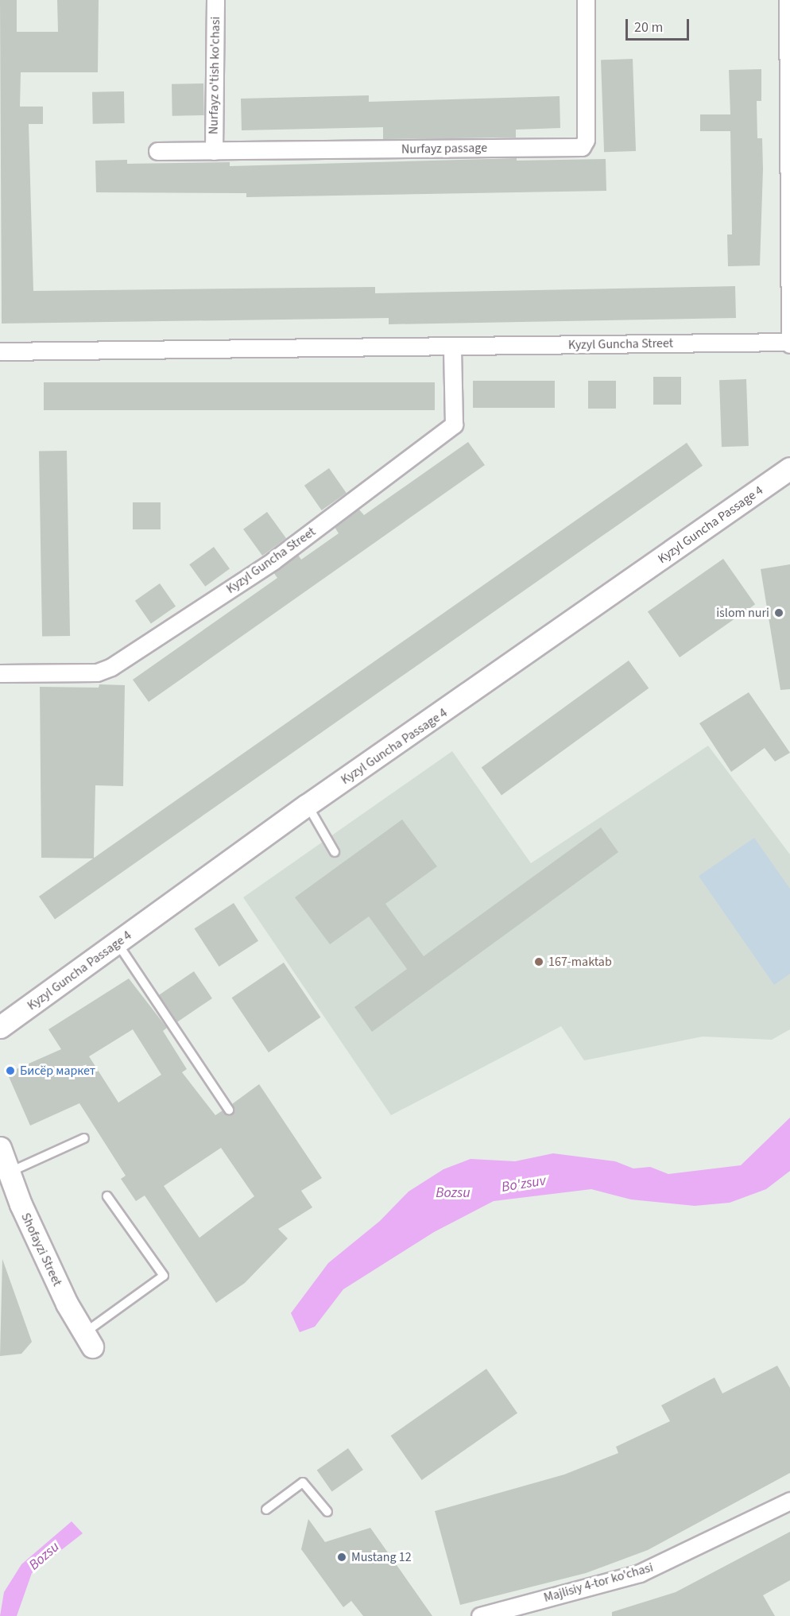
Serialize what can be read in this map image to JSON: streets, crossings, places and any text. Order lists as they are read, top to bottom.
{
  "streets": {
    "street": [
      "Nurfayz o'tish ko'chasi",
      "Nurfayz passage",
      "Kyzyl Guncha Street",
      "Kyzyl Guncha Passage 4",
      "Shofayzi Street",
      "Majlisiy 4-tor ko'chasi"
    ]
  },
  "crossings": [
    ["Nurfayz o'tish ko'chasi", "Nurfayz passage"]
  ],
  "water": ["Bo'zsuv", "Bozsu"],
  "places": [
    "islom nuri",
    "167-maktab",
    "Бисёр маркет",
    "Mustang 12"
  ],
  "scale_bar": "20 m"
}
